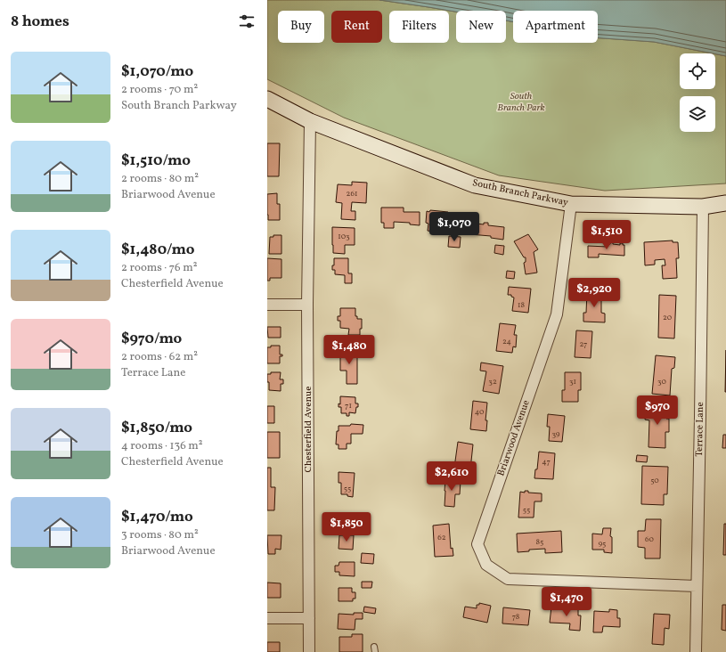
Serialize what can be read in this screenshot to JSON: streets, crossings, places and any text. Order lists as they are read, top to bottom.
{
  "streets": {
    "main road": ["South Branch Parkway"],
    "street": ["Chesterfield Avenue", "Terrace Lane", "Briarwood Avenue"]
  },
  "crossings": [
    ["South Branch Parkway", "Chesterfield Avenue"],
    ["South Branch Parkway", "Terrace Lane"],
    ["South Branch Parkway", "Briarwood Avenue"],
    ["Terrace Lane", "Briarwood Avenue"]
  ],
  "parks": ["South Branch Park"],
  "house_numbers": [
    "261",
    "103",
    "18",
    "20",
    "24",
    "27",
    "32",
    "31",
    "30",
    "71",
    "40",
    "39",
    "47",
    "50",
    "55",
    "55",
    "62",
    "60",
    "85",
    "95",
    "78"
  ],
  "page": {
    "heading": "8 homes",
    "chip": [
      "Buy",
      "Rent",
      "Filters",
      "New",
      "Apartment"
    ],
    "list": [
      {
        "name": "$1,070/mo",
        "note": "2 rooms · 70 m² · South Branch Parkway"
      },
      {
        "name": "$1,510/mo",
        "note": "2 rooms · 80 m² · Briarwood Avenue"
      },
      {
        "name": "$1,480/mo",
        "note": "2 rooms · 76 m² · Chesterfield Avenue"
      },
      {
        "name": "$970/mo",
        "note": "2 rooms · 62 m² · Terrace Lane"
      },
      {
        "name": "$1,850/mo",
        "note": "4 rooms · 136 m² · Chesterfield Avenue"
      },
      {
        "name": "$1,470/mo",
        "note": "3 rooms · 80 m² · Briarwood Avenue"
      }
    ],
    "price": [
      "$1,070",
      "$1,510",
      "$2,920",
      "$1,480",
      "$970",
      "$2,610",
      "$1,850",
      "$1,470"
    ]
  }
}
